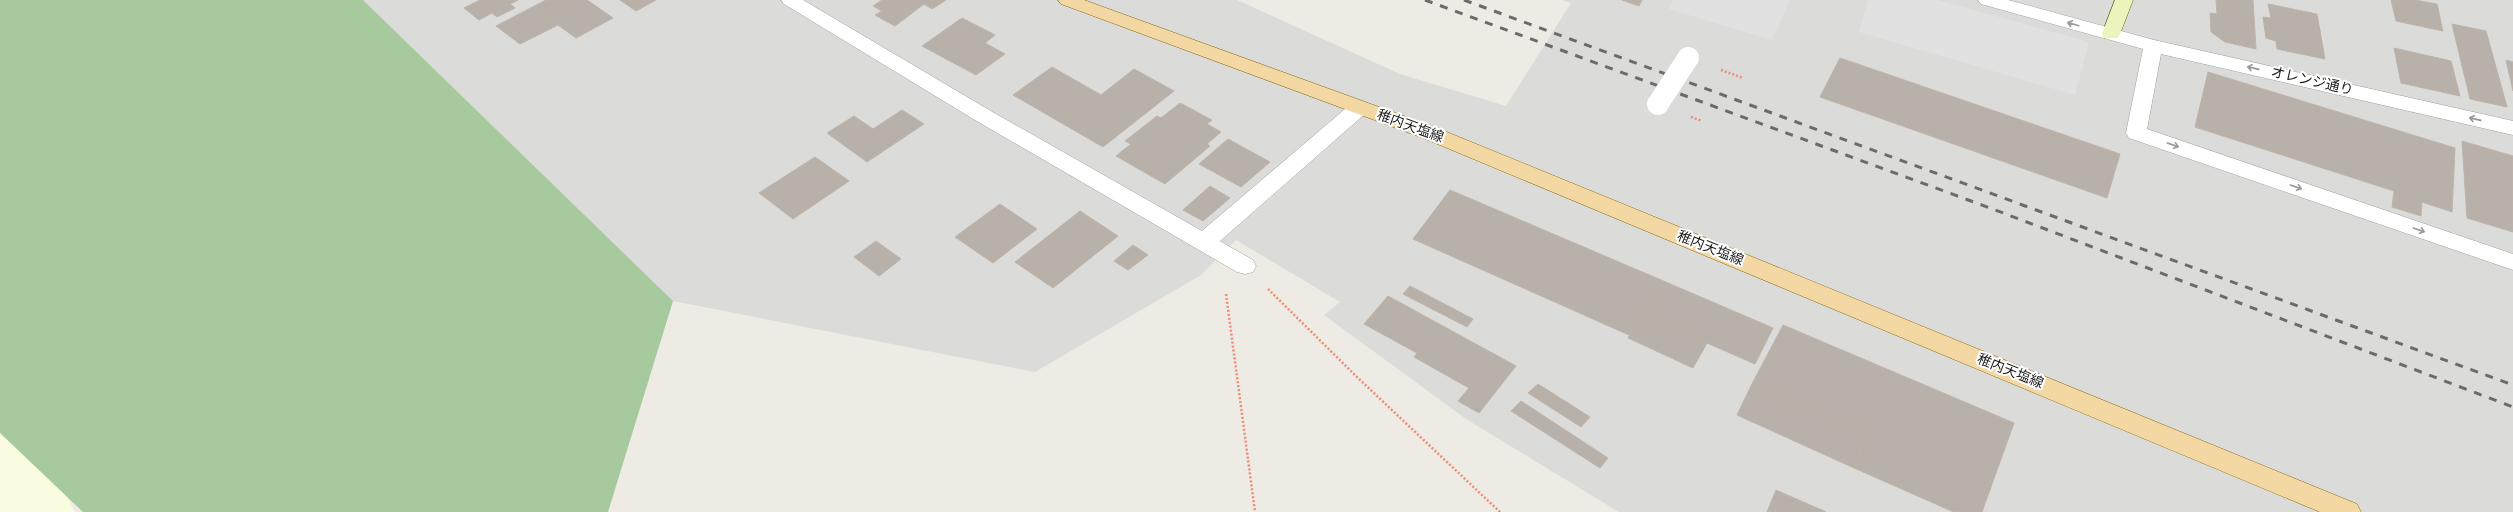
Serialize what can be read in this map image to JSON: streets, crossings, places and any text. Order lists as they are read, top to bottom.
{
  "streets": {
    "main road": ["稚内天塩線"],
    "street": ["オレンジ通り"]
  },
  "one_way": ["オレンジ通り"]
}
